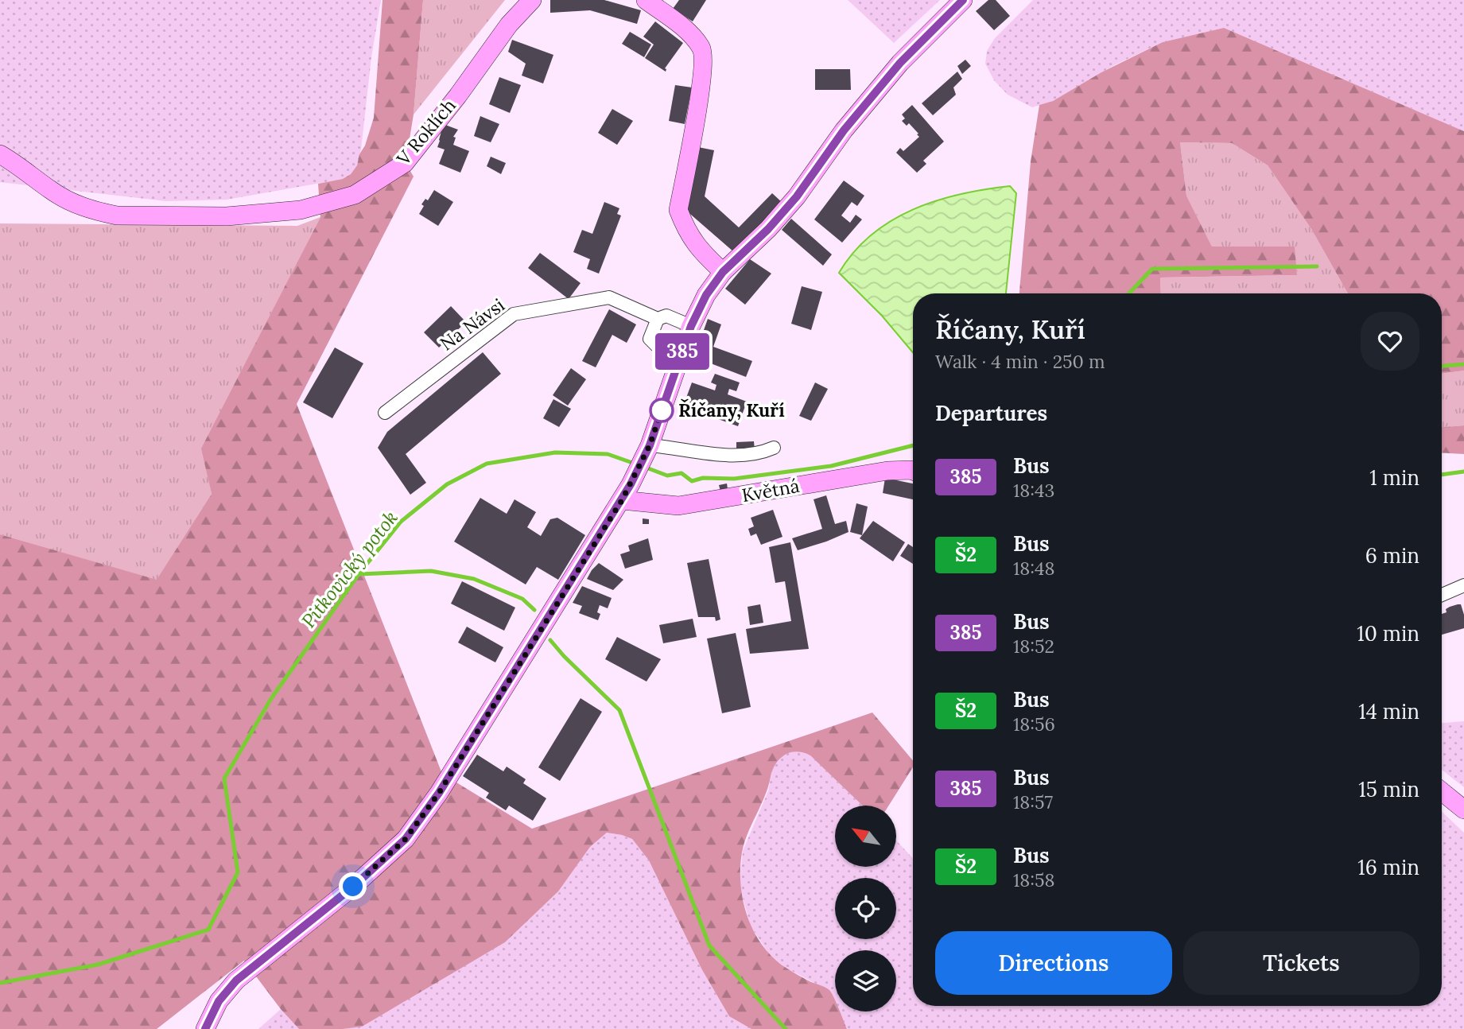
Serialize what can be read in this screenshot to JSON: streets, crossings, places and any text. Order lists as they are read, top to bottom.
{
  "streets": {
    "street": ["V Roklích", "Na Návsi", "Květná"]
  },
  "water": ["Pitkovický potok"],
  "places": ["Říčany, Kuří"],
  "lines": ["bus line 385"],
  "north": "top left",
  "page": {
    "on_map": "385",
    "heading": [
      ["Říčany, Kuří", "Walk · 4 min · 250 m"],
      "Departures"
    ],
    "list": [
      {
        "mark": "385",
        "name": "Bus",
        "note": "18:43",
        "value": "1 min"
      },
      {
        "mark": "Š2",
        "name": "Bus",
        "note": "18:48",
        "value": "6 min"
      },
      {
        "mark": "385",
        "name": "Bus",
        "note": "18:52",
        "value": "10 min"
      },
      {
        "mark": "Š2",
        "name": "Bus",
        "note": "18:56",
        "value": "14 min"
      },
      {
        "mark": "385",
        "name": "Bus",
        "note": "18:57",
        "value": "15 min"
      },
      {
        "mark": "Š2",
        "name": "Bus",
        "note": "18:58",
        "value": "16 min"
      }
    ],
    "buttons": ["Directions", "Tickets"]
  }
}
